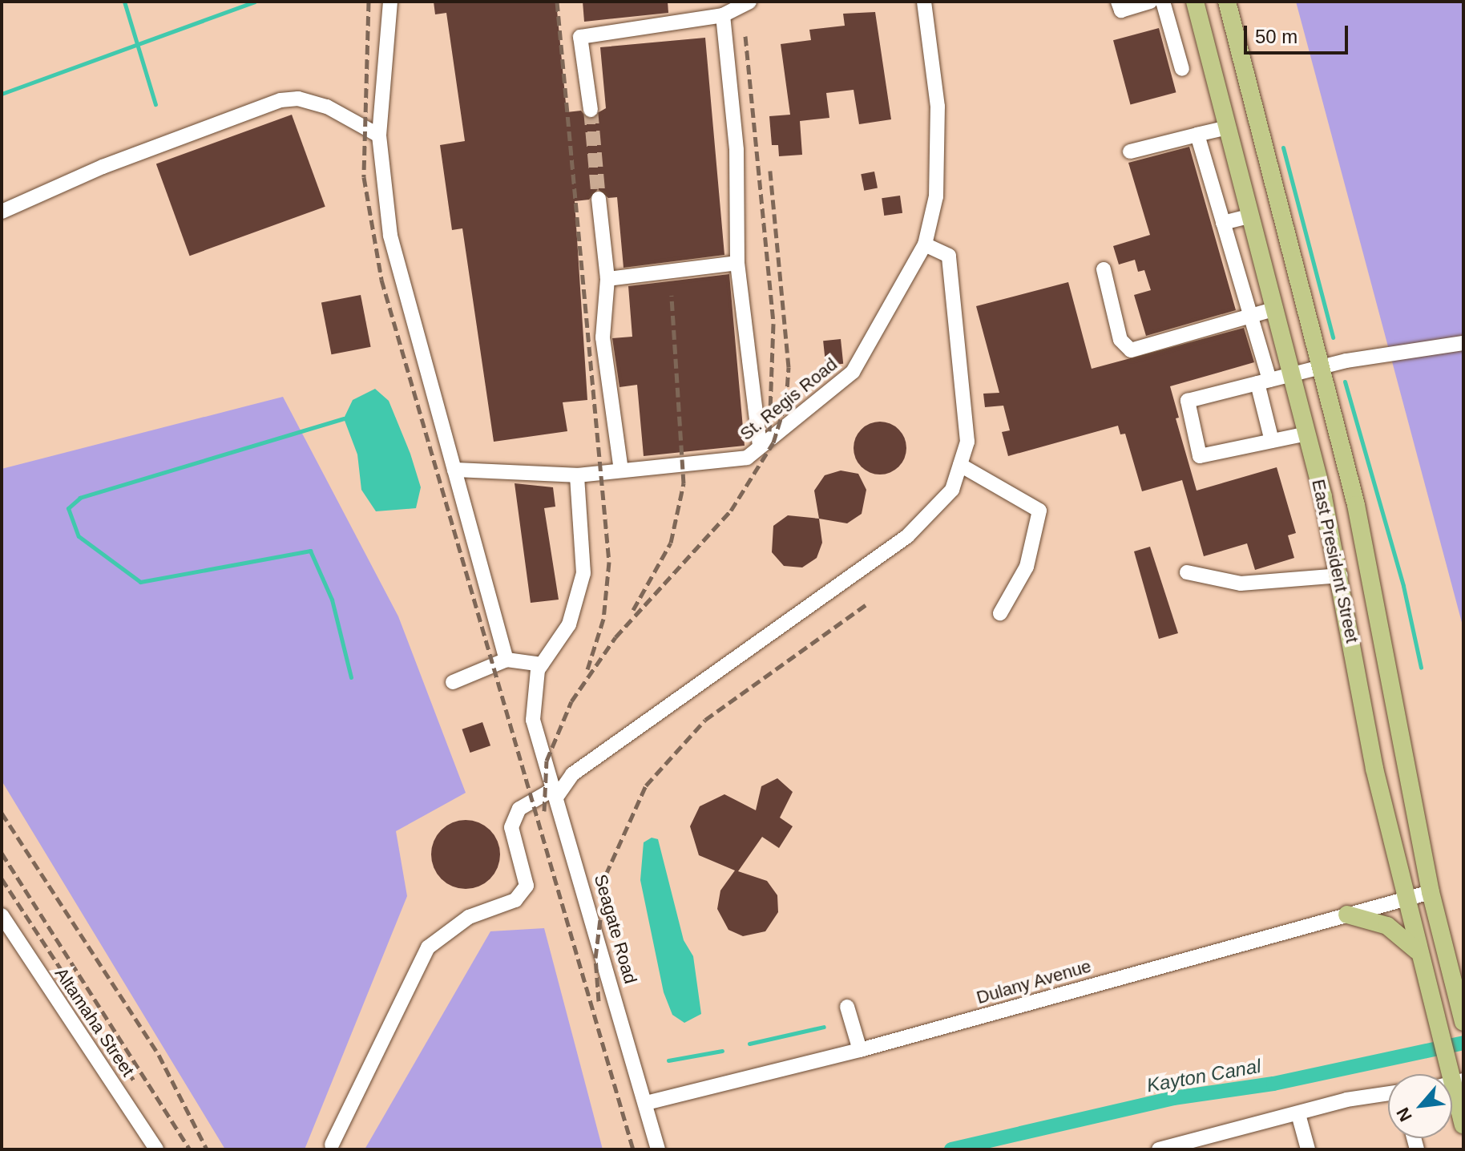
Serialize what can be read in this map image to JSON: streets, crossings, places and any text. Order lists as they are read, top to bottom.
{
  "streets": {
    "main road": ["East President Street"],
    "street": [
      "St. Regis Road",
      "Seagate Road",
      "Dulany Avenue",
      "Altamaha Street"
    ]
  },
  "crossings": [
    ["East President Street", "Dulany Avenue"],
    ["Seagate Road", "Dulany Avenue"]
  ],
  "water": ["Kayton Canal"],
  "scale_bar": "50 m",
  "north": "bottom left"
}
